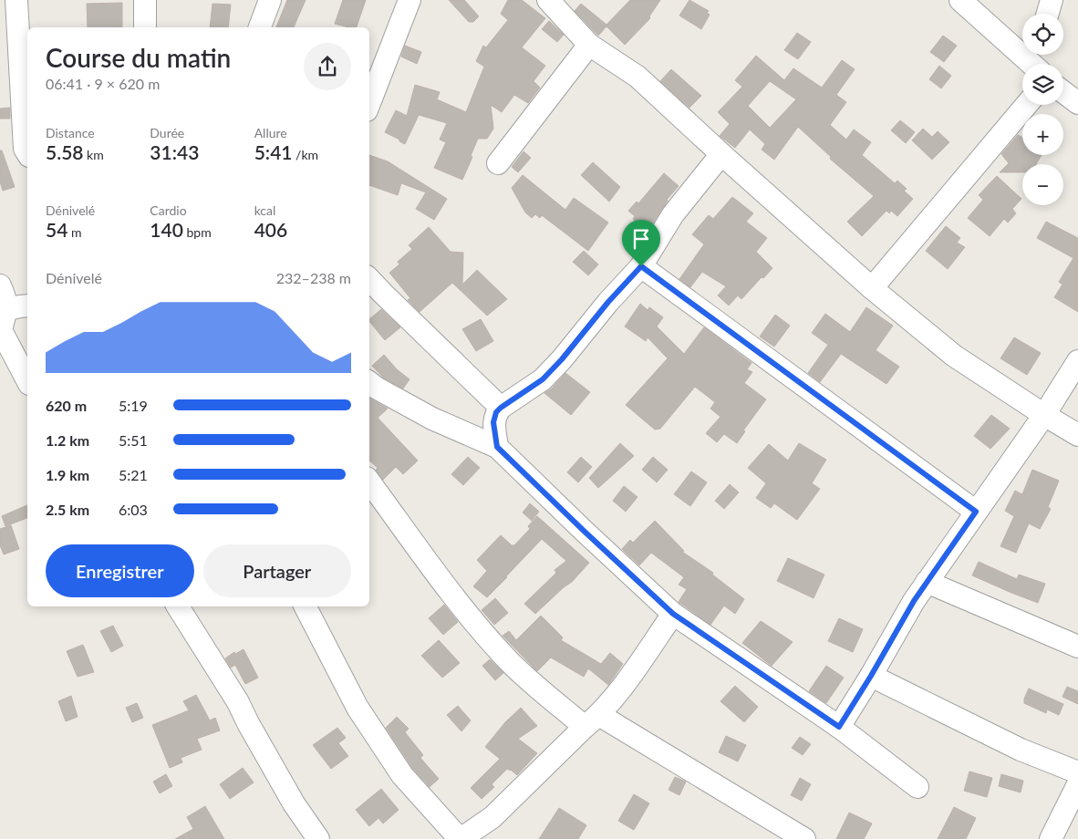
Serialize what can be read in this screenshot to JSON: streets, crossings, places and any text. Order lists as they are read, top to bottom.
{
  "page": {
    "map_buttons": ["+", "−"],
    "heading": ["Course du matin", "06:41 · 9 × 620 m"],
    "stats": [
      ["Distance", "5.58 km"],
      ["Durée", "31:43"],
      ["Allure", "5:41 /km"],
      ["Dénivelé", "54 m"],
      ["Cardio", "140 bpm"],
      ["kcal", "406"]
    ],
    "chart": ["Dénivelé", "232–238 m"],
    "list": [
      {
        "name": "620 m",
        "note": "5:19"
      },
      {
        "name": "1.2 km",
        "note": "5:51"
      },
      {
        "name": "1.9 km",
        "note": "5:21"
      },
      {
        "name": "2.5 km",
        "note": "6:03"
      }
    ],
    "buttons": ["Enregistrer", "Partager"]
  }
}
